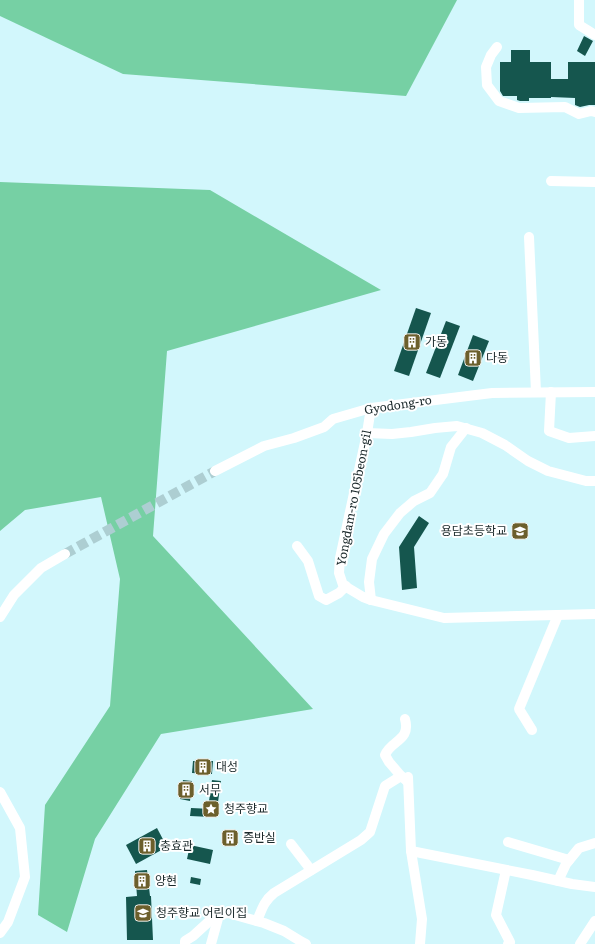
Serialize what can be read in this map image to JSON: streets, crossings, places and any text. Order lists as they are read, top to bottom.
{
  "streets": {
    "street": ["Gyodong-ro", "Yongdam-ro 105beon-gil"]
  },
  "crossings": [
    ["Gyodong-ro", "Yongdam-ro 105beon-gil"]
  ],
  "places": {
    "building": [
      "가동",
      "다동",
      "대성",
      "서무",
      "증반실",
      "충효관",
      "양현"
    ],
    "school or university": ["용담초등학교", "청주향교 어린이집"],
    "place": ["청주향교"]
  }
}
